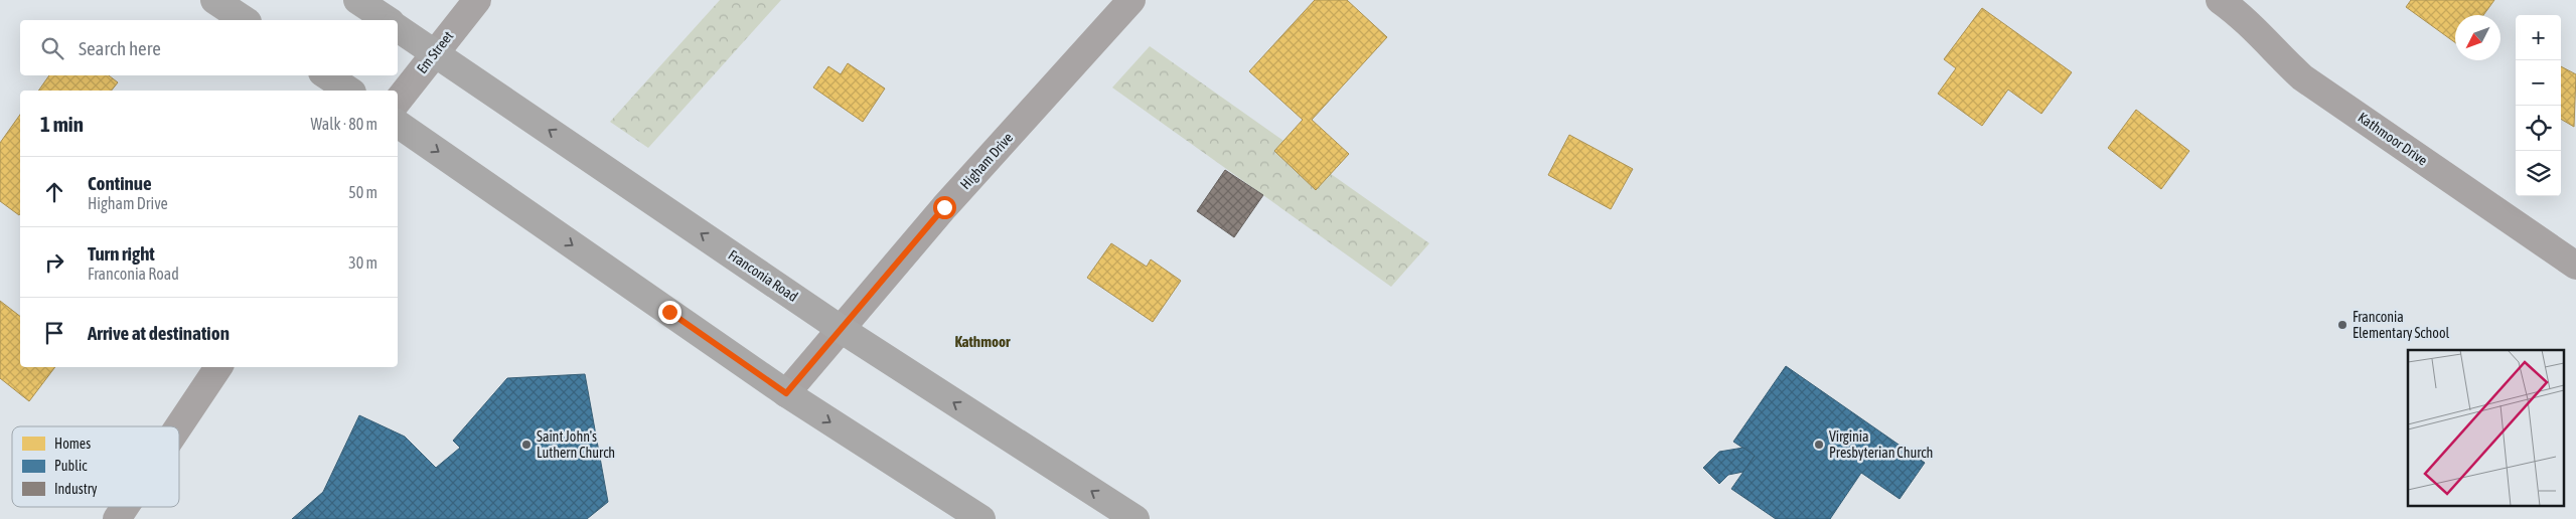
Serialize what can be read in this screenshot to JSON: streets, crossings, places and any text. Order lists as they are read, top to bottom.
{
  "streets": {
    "main road": ["Franconia Road"],
    "street": ["Em Street", "Kathmoor Drive", "Higham Drive"]
  },
  "crossings": [
    ["Em Street", "Franconia Road"],
    ["Higham Drive", "Franconia Road"]
  ],
  "districts": ["Kathmoor"],
  "places": ["Franconia Elementary School", "Saint John's Luthern Church", "Virginia Presbyterian Church"],
  "legend": ["Homes", "Public", "Industry"],
  "north": "bottom left",
  "page": {
    "map_buttons": ["+", "−"],
    "search": "Search here",
    "heading": ["1 min", "Walk · 80 m"],
    "list": [
      ["Continue", "Higham Drive", "50 m"],
      ["Turn right", "Franconia Road", "30 m"],
      "Arrive at destination"
    ]
  }
}
